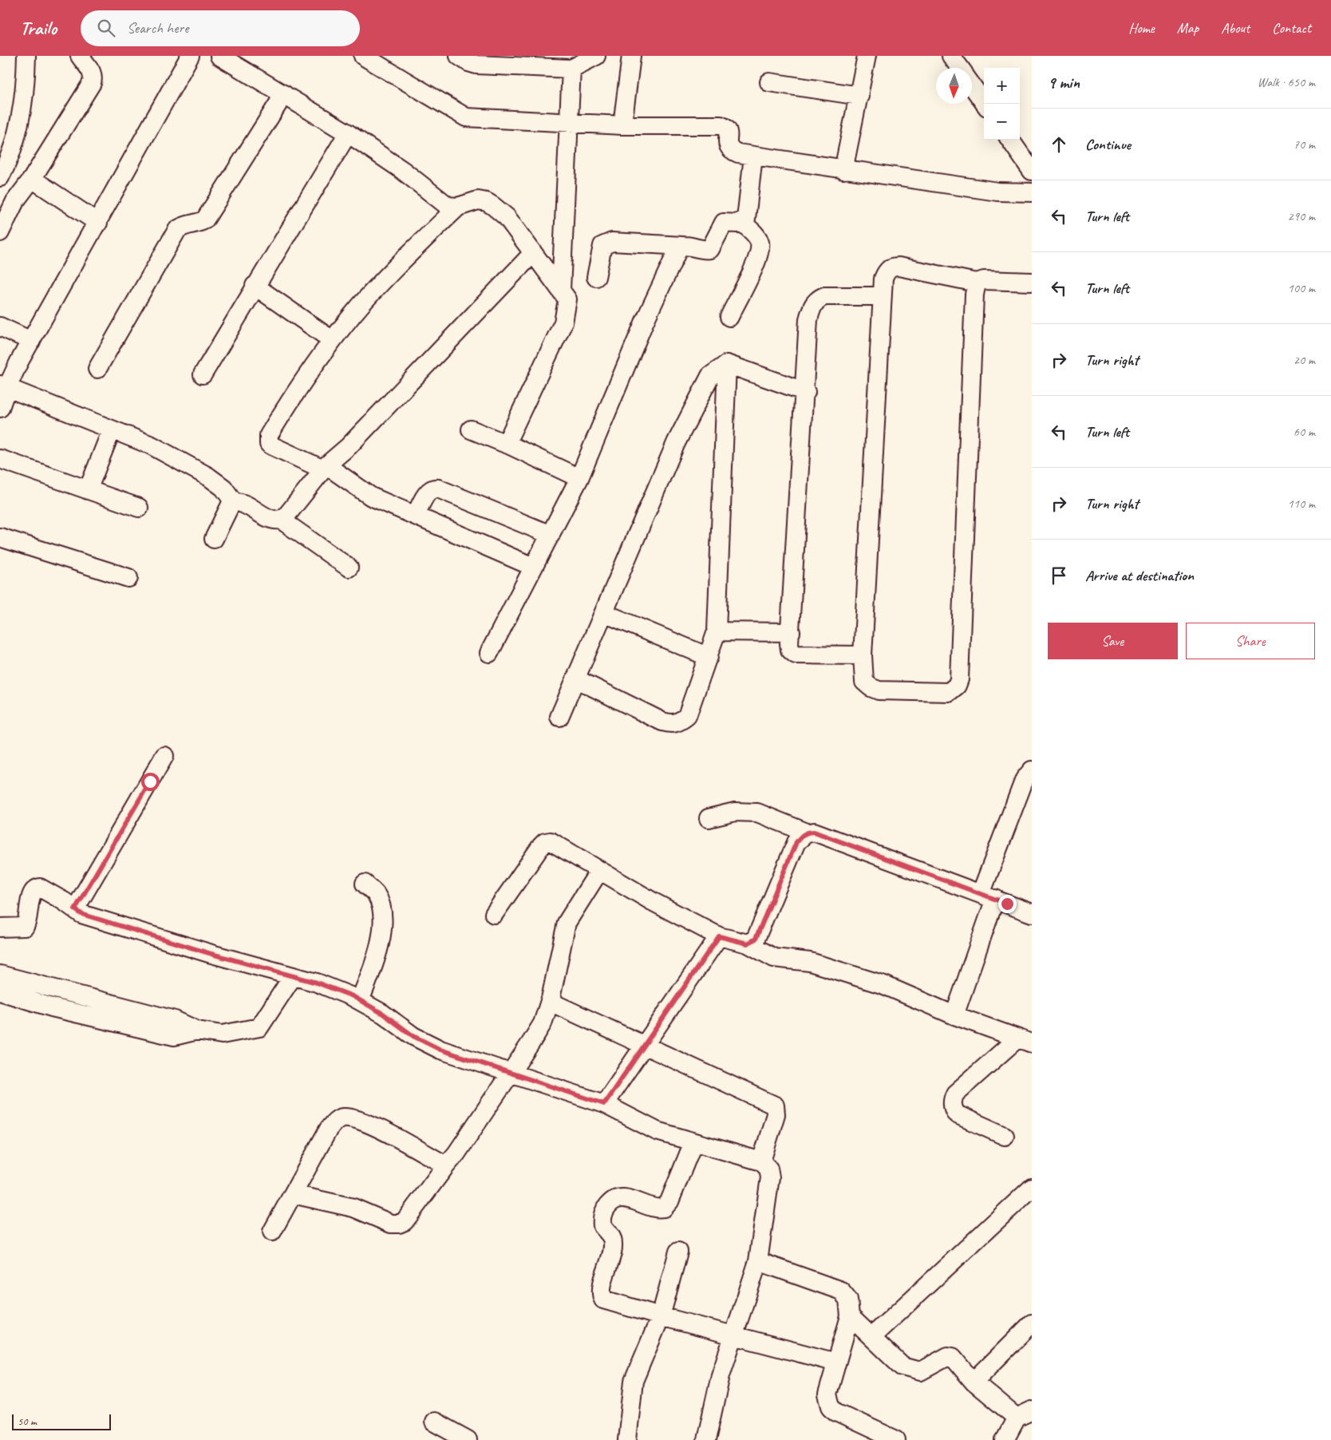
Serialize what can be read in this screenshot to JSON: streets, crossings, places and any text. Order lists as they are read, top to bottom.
{
  "scale_bar": "50 m",
  "north": "bottom",
  "page": {
    "header": "Trailo",
    "search": "Search here",
    "nav": [
      "Home",
      "Map",
      "About",
      "Contact"
    ],
    "heading": ["9 min", "Walk · 650 m"],
    "map_buttons": ["+", "−"],
    "list": [
      ["Continue", "70 m"],
      ["Turn left", "290 m"],
      ["Turn left", "100 m"],
      ["Turn right", "20 m"],
      ["Turn left", "60 m"],
      ["Turn right", "110 m"],
      "Arrive at destination"
    ],
    "buttons": ["Save", "Share"],
    "scale": "50 m"
  }
}
